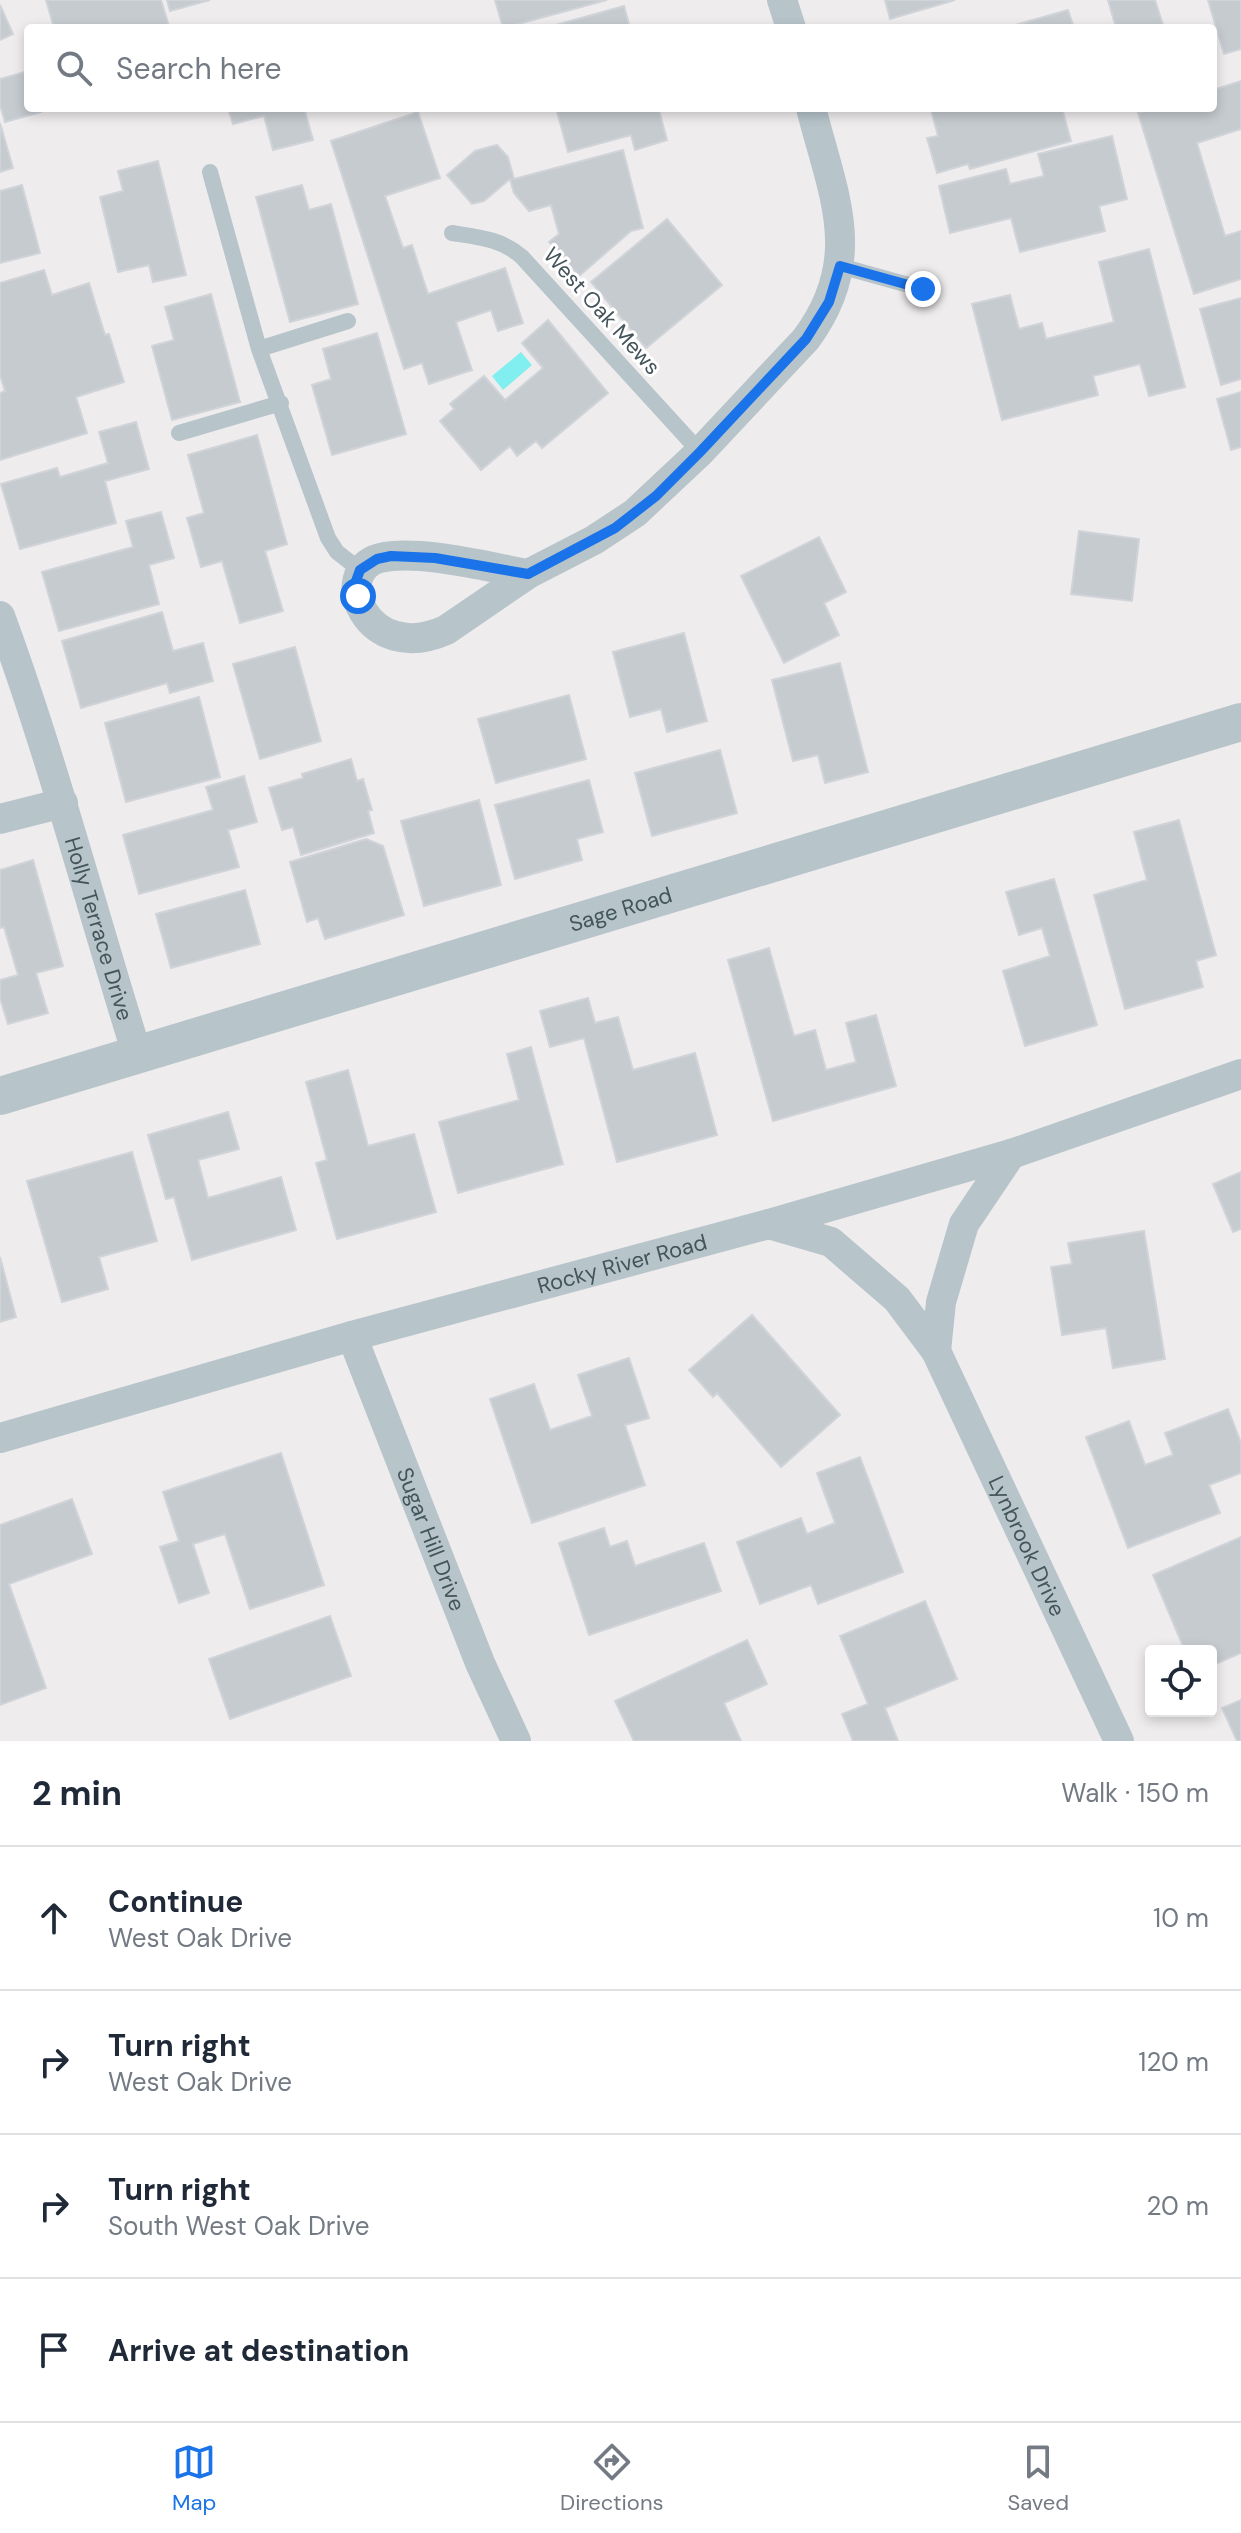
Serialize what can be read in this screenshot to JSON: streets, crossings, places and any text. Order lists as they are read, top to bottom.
{
  "streets": {
    "street": [
      "Sage Road",
      "Holly Terrace Drive",
      "Rocky River Road",
      "Sugar Hill Drive",
      "Lynbrook Drive"
    ],
    "lane": ["West Oak Mews"]
  },
  "crossings": [
    ["Sage Road", "Holly Terrace Drive"],
    ["Rocky River Road", "Sugar Hill Drive"],
    ["Rocky River Road", "Lynbrook Drive"]
  ],
  "page": {
    "search": "Search here",
    "heading": ["2 min", "Walk · 150 m"],
    "list": [
      ["Continue", "West Oak Drive", "10 m"],
      ["Turn right", "West Oak Drive", "120 m"],
      ["Turn right", "South West Oak Drive", "20 m"],
      "Arrive at destination"
    ],
    "nav": ["Map", "Directions", "Saved"]
  }
}
